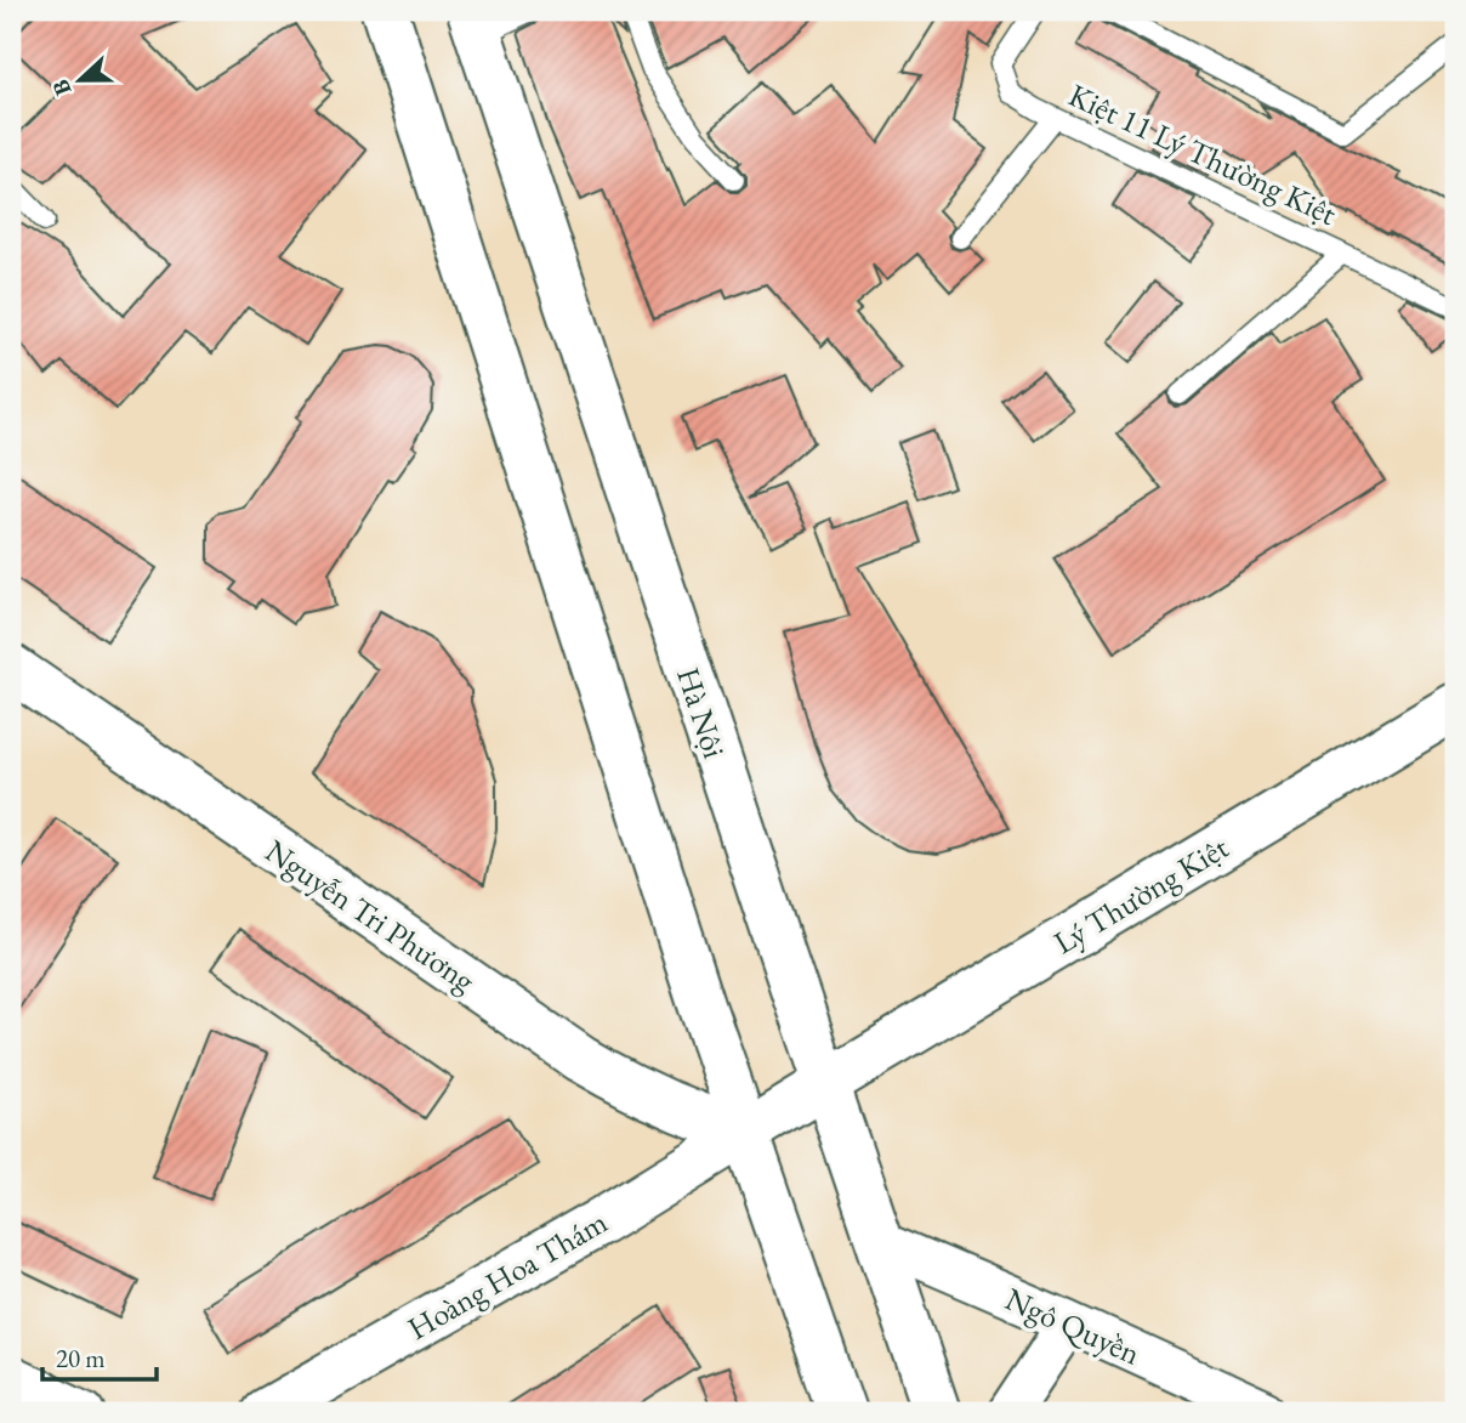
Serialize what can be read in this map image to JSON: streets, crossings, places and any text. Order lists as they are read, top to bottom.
{
  "streets": {
    "main road": [
      "Hà Nội",
      "Lý Thường Kiệt",
      "Nguyễn Tri Phương",
      "Hoàng Hoa Thám"
    ],
    "street": ["Ngô Quyền"],
    "lane": ["Kiệt 11 Lý Thường Kiệt"]
  },
  "crossings": [
    ["Hà Nội", "Lý Thường Kiệt"],
    ["Hà Nội", "Ngô Quyền"],
    ["Lý Thường Kiệt", "Nguyễn Tri Phương"],
    ["Lý Thường Kiệt", "Hoàng Hoa Thám"],
    ["Nguyễn Tri Phương", "Hoàng Hoa Thám"]
  ],
  "scale_bar": "20 m",
  "north": "left"
}
